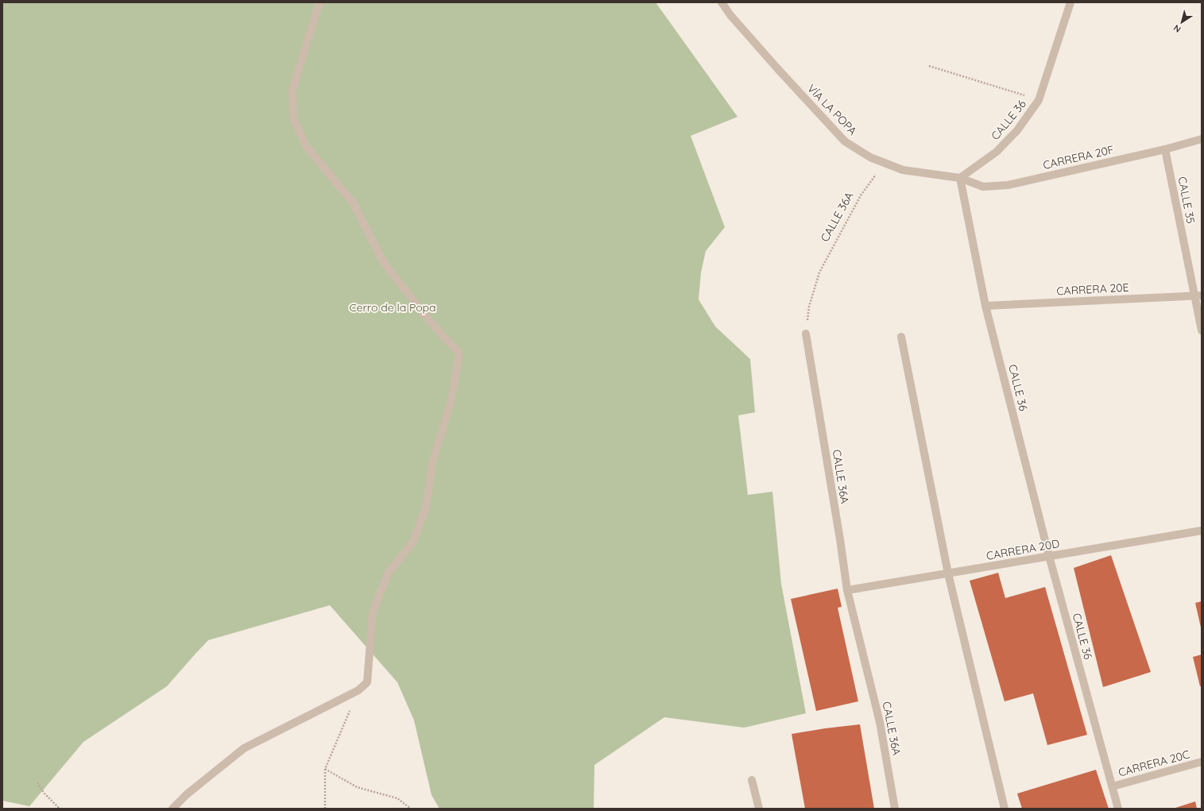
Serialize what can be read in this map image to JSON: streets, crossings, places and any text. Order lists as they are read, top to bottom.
{
  "streets": {
    "street": [
      "VÍA LA POPA",
      "CALLE 36",
      "CARRERA 20F",
      "CALLE 35",
      "CALLE 36A",
      "CARRERA 20E",
      "CARRERA 20D",
      "CARRERA 20C"
    ]
  },
  "crossings": [
    ["VÍA LA POPA", "CALLE 36"],
    ["VÍA LA POPA", "CARRERA 20F"],
    ["VÍA LA POPA", "CALLE 36A"],
    ["CALLE 36", "CARRERA 20F"],
    ["CALLE 36", "CARRERA 20E"],
    ["CALLE 36", "CARRERA 20D"],
    ["CALLE 36", "CARRERA 20C"],
    ["CARRERA 20F", "CALLE 35"],
    ["CALLE 35", "CARRERA 20E"],
    ["CALLE 36A", "CARRERA 20D"]
  ],
  "parks": ["Cerro de la Popa"],
  "north": "bottom left"
}
